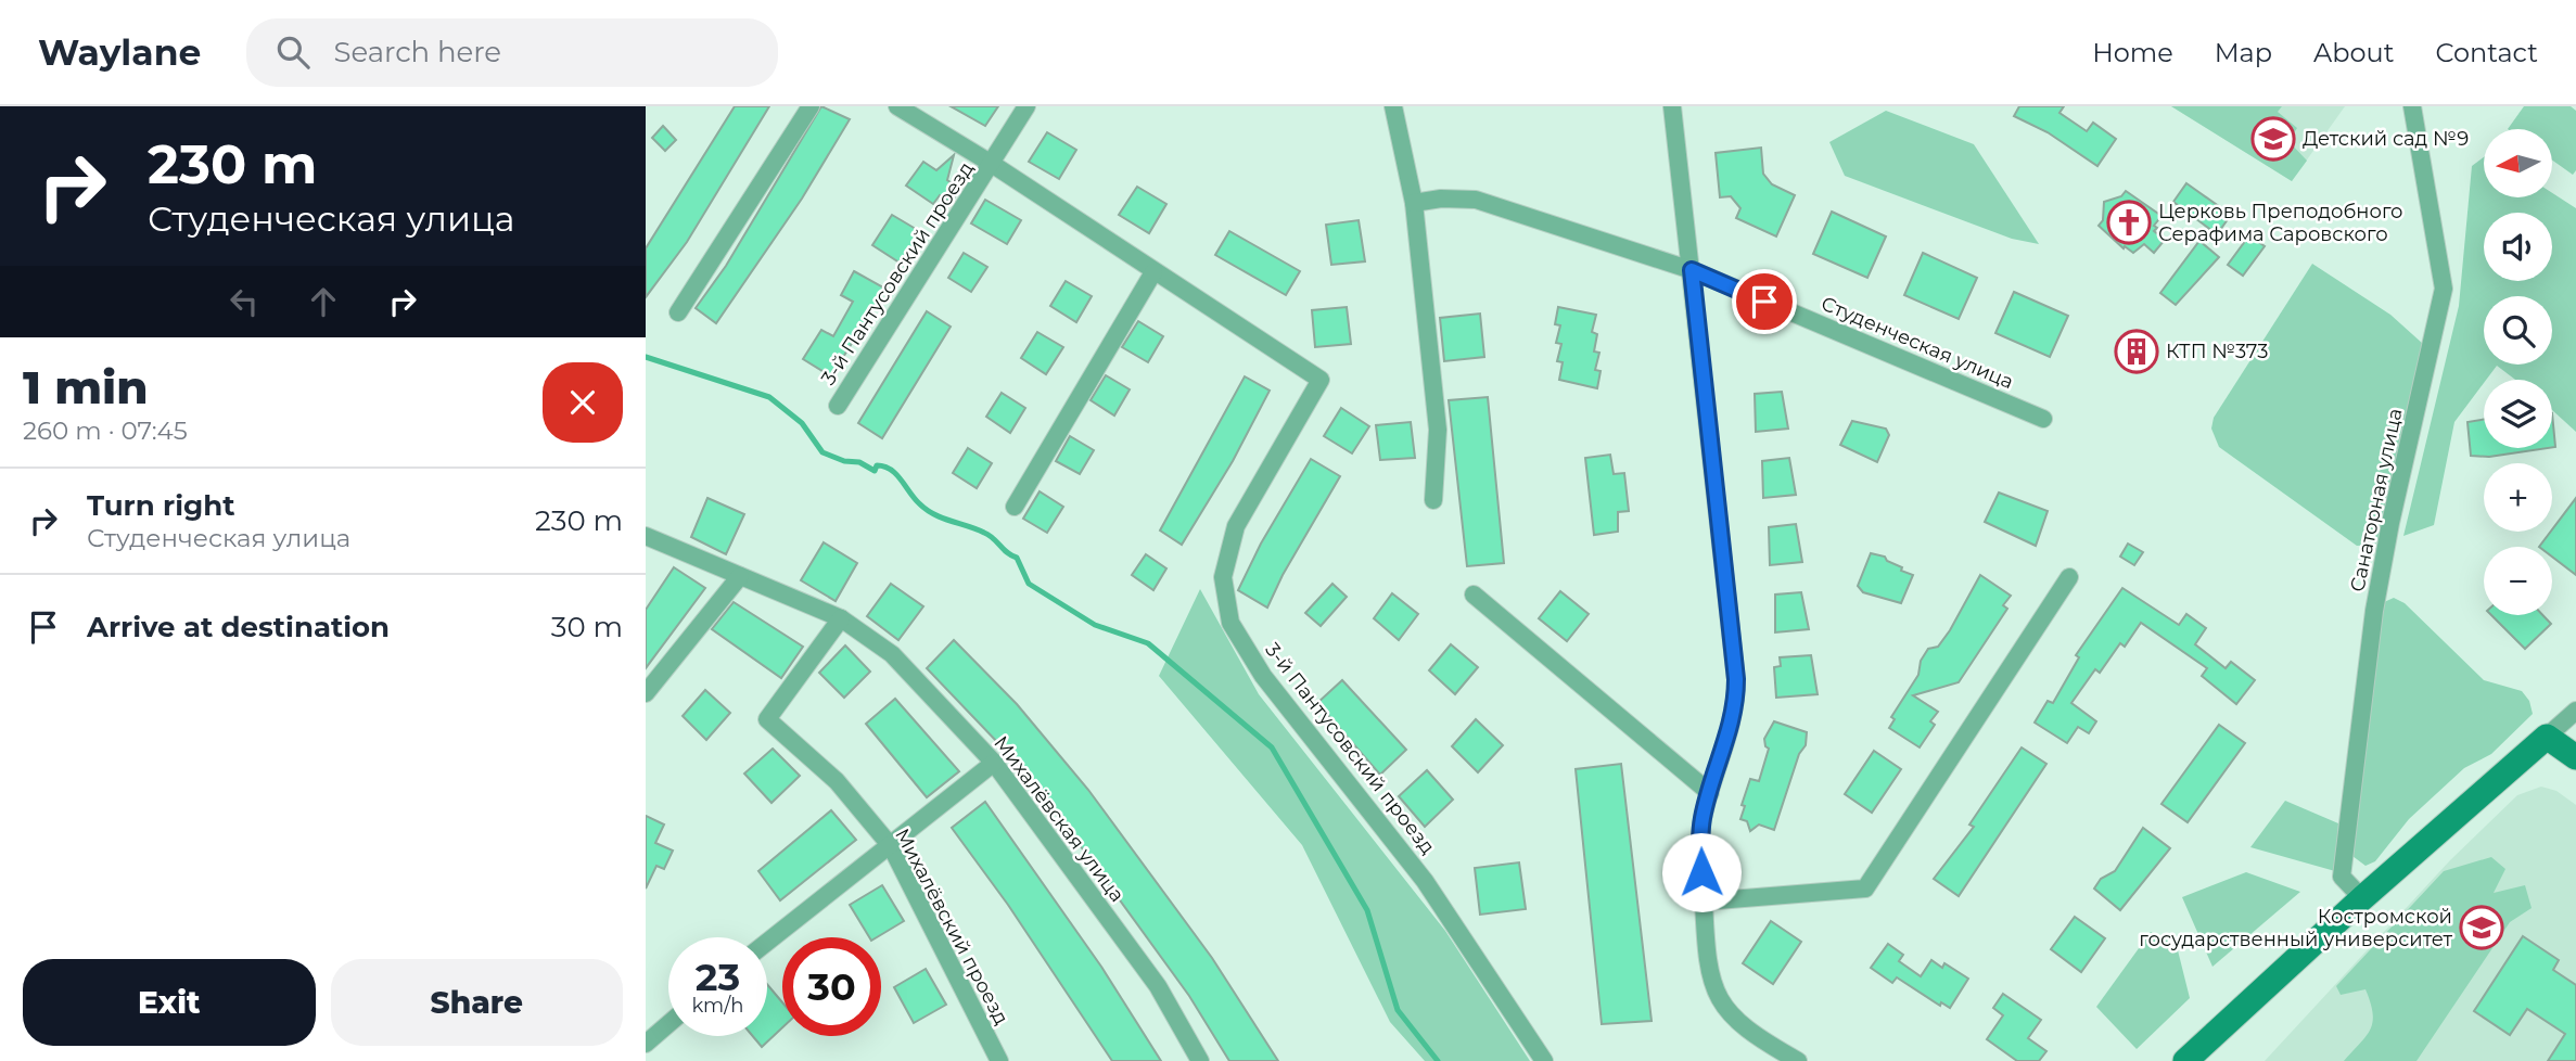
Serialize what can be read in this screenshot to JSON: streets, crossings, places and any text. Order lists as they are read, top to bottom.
{
  "streets": {
    "street": [
      "3-й Пантусовский проезд",
      "Студенческая улица",
      "Санаторная улица",
      "Михалёвская улица",
      "Михалёвский проезд"
    ]
  },
  "crossings": [
    ["Михалёвская улица", "Михалёвский проезд"]
  ],
  "places": {
    "school or university": ["Детский сад №9", "Костромской государственный университет"],
    "church": ["Церковь Преподобного Серафима Саровского"],
    "building": ["КТП №373"]
  },
  "north": "left",
  "page": {
    "header": "Waylane",
    "search": "Search here",
    "nav": [
      "Home",
      "Map",
      "About",
      "Contact"
    ],
    "turn": ["230 m", "Студенческая улица"],
    "map_buttons": ["+", "−"],
    "heading": ["1 min", "260 m · 07:45"],
    "list": [
      {
        "name": "Turn right",
        "note": "Студенческая улица",
        "value": "230 m"
      },
      {
        "name": "Arrive at destination",
        "value": "30 m"
      }
    ],
    "speed": "23 km/h",
    "limit": "30",
    "buttons": ["Exit", "Share"]
  }
}
